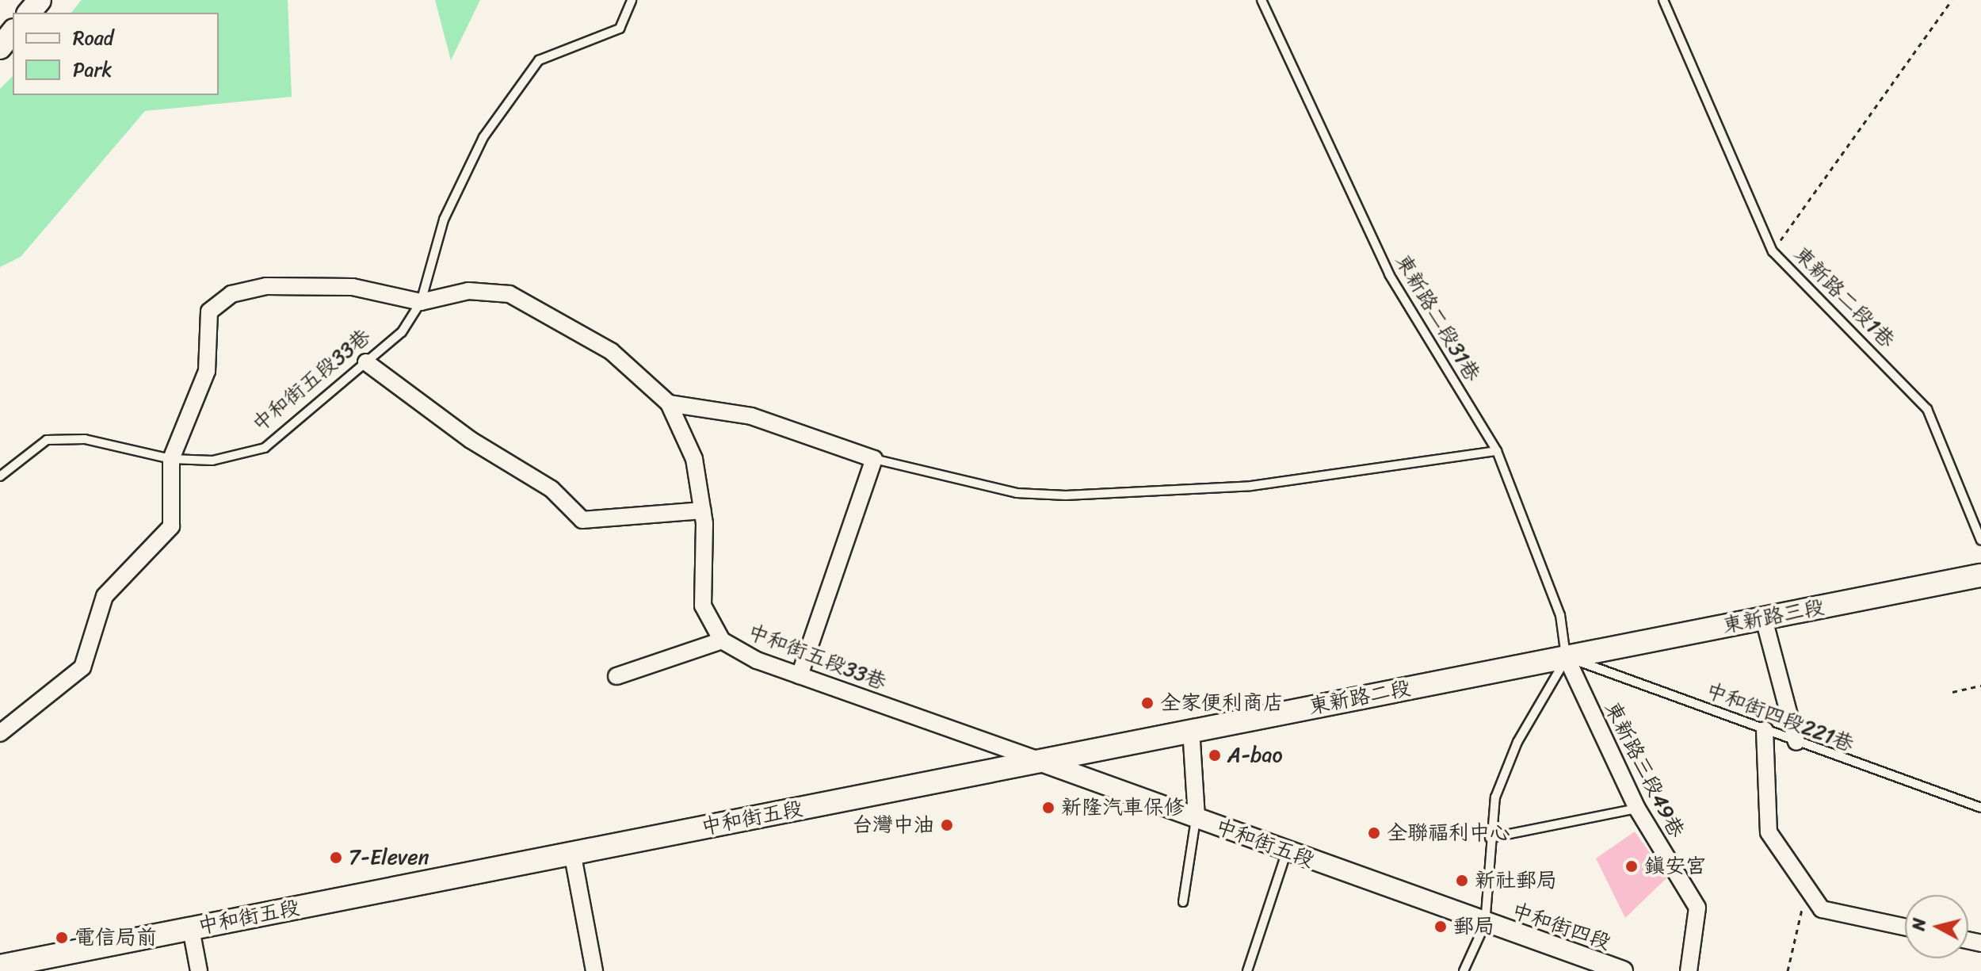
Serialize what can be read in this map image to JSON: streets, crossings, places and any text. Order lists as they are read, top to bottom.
{
  "streets": {
    "main road": ["東新路三段", "東新路二段", "中和街五段"],
    "street": ["中和街五段33巷", "東新路三段49巷", "中和街四段"],
    "lane": ["東新路二段1巷", "東新路二段31巷", "中和街四段221巷"]
  },
  "crossings": [
    ["東新路二段31巷", "東新路三段"],
    ["東新路二段31巷", "東新路二段"],
    ["東新路二段31巷", "中和街四段221巷"],
    ["東新路二段31巷", "東新路三段49巷"],
    ["中和街五段33巷", "東新路二段"],
    ["中和街五段33巷", "中和街五段"],
    ["東新路三段", "東新路二段"],
    ["東新路三段", "中和街四段221巷"],
    ["東新路三段", "東新路三段49巷"],
    ["東新路二段", "中和街四段221巷"],
    ["東新路二段", "東新路三段49巷"],
    ["東新路二段", "中和街五段"],
    ["中和街四段221巷", "東新路三段49巷"],
    ["中和街五段", "中和街四段"]
  ],
  "places": [
    "全家便利商店",
    "A-bao",
    "新隆汽車保修",
    "台灣中油",
    "全聯福利中心",
    "7-Eleven",
    "鎮安宮",
    "新社郵局",
    "郵局",
    "電信局前"
  ],
  "legend": ["Road", "Park"],
  "north": "left"
}
